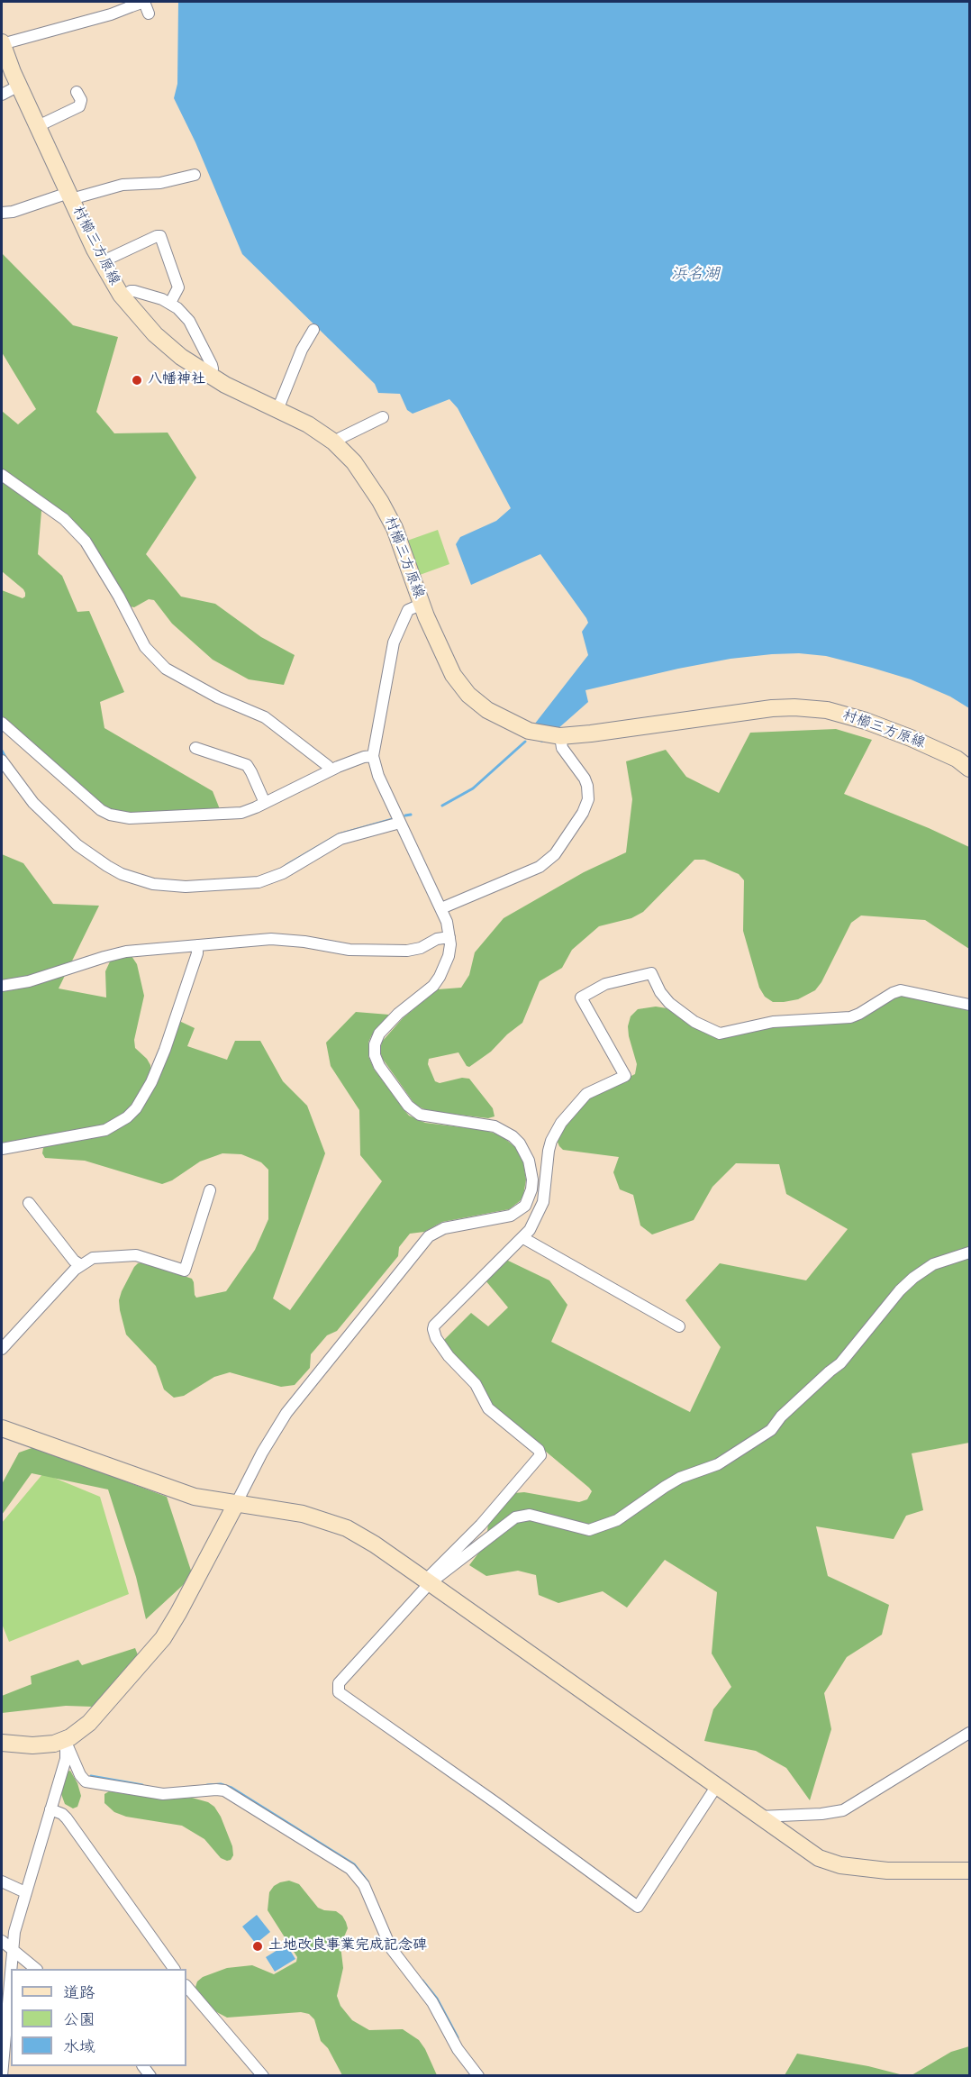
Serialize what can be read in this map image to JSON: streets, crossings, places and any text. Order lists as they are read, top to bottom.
{
  "streets": {
    "street": ["村櫛三方原線"]
  },
  "water": ["浜名湖"],
  "places": ["八幡神社", "土地改良事業完成記念碑"],
  "legend": ["道路", "公園", "水域"]
}
